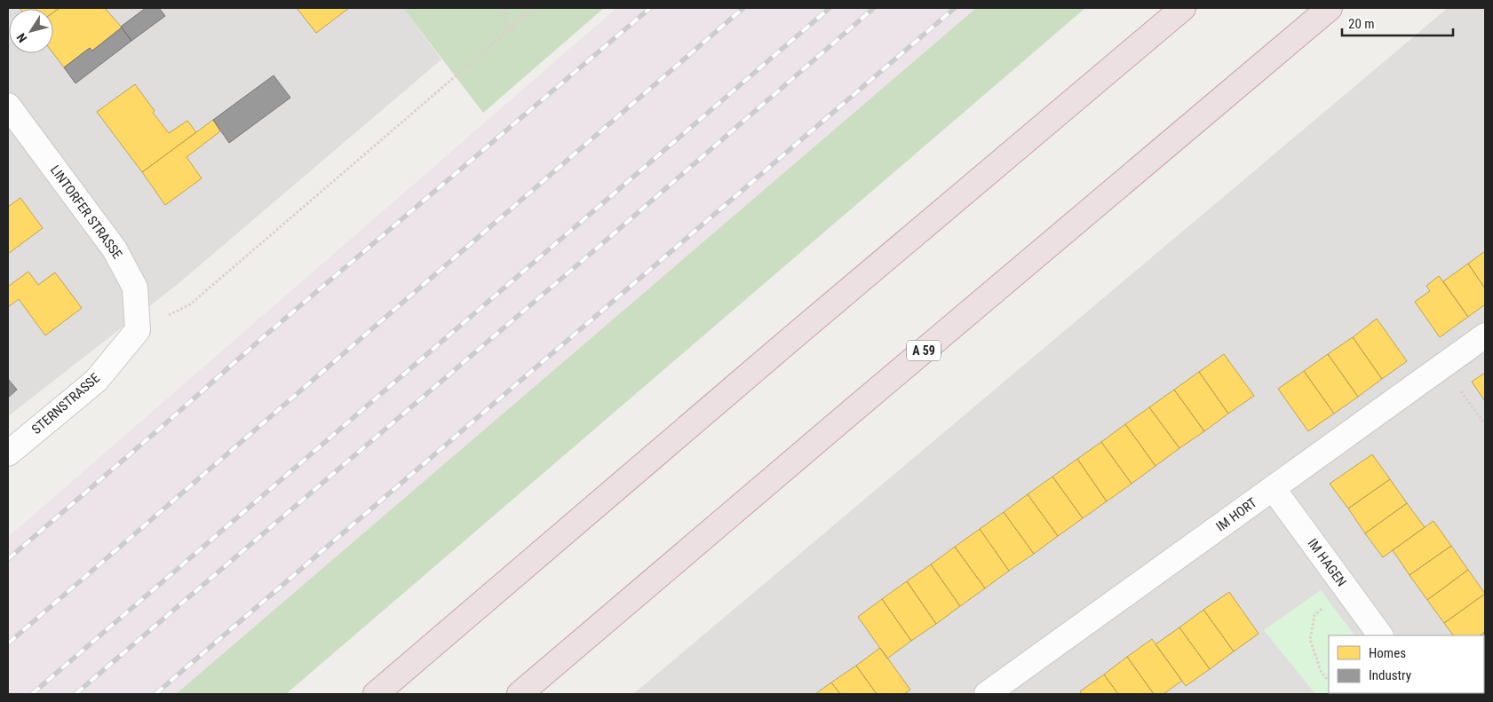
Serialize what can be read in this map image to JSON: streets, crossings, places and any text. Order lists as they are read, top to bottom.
{
  "streets": {
    "highway": ["A 59"],
    "street": [
      "LINTORFER STRASSE",
      "STERNSTRASSE",
      "IM HORT",
      "IM HAGEN"
    ]
  },
  "crossings": [
    ["LINTORFER STRASSE", "STERNSTRASSE"],
    ["IM HORT", "IM HAGEN"]
  ],
  "legend": ["Homes", "Industry"],
  "scale_bar": "20 m",
  "north": "bottom left"
}
